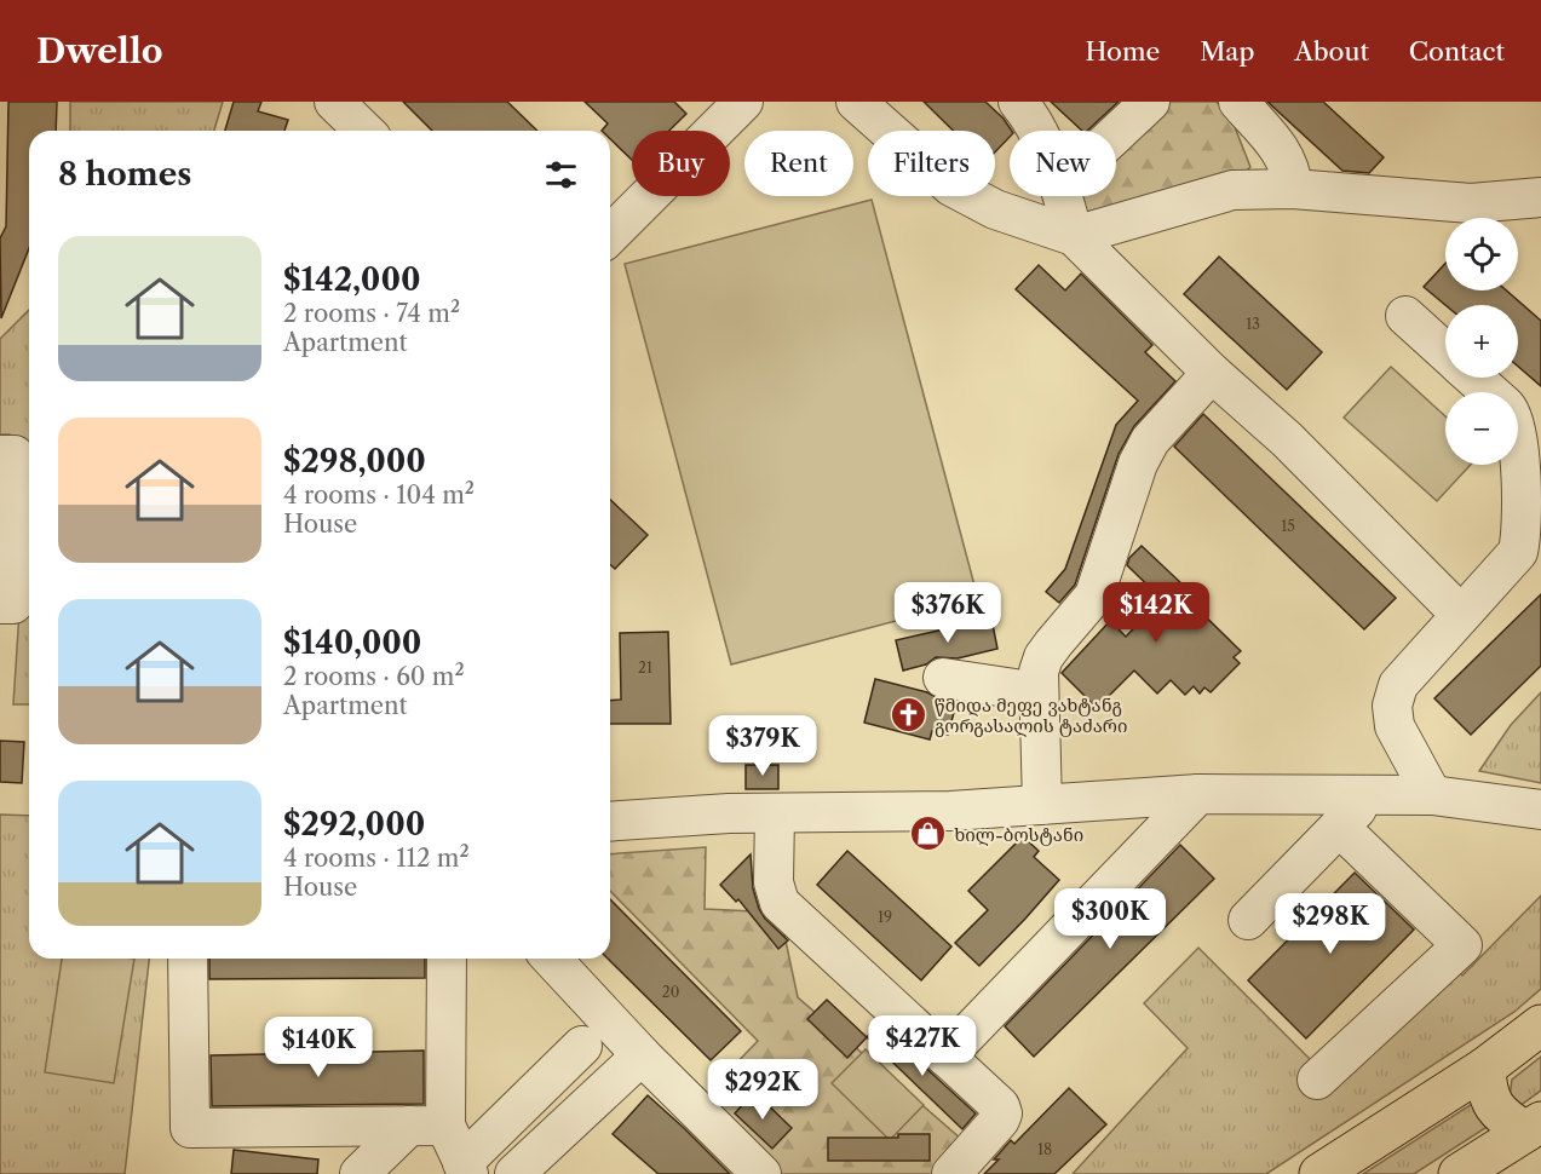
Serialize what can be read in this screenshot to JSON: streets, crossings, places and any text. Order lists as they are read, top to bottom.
{
  "places": {
    "church": ["წმიდა მეფე ვახტანგ გორგასალის ტაძარი"],
    "shop": ["ხილ-ბოსტანი"]
  },
  "house_numbers": [
    "13",
    "15",
    "21",
    "19",
    "20",
    "18"
  ],
  "page": {
    "header": "Dwello",
    "nav": [
      "Home",
      "Map",
      "About",
      "Contact"
    ],
    "chip": [
      "Buy",
      "Rent",
      "Filters",
      "New"
    ],
    "heading": "8 homes",
    "map_buttons": ["+", "−"],
    "list": [
      {
        "name": "$142,000",
        "note": "2 rooms · 74 m² · Apartment"
      },
      {
        "name": "$298,000",
        "note": "4 rooms · 104 m² · House"
      },
      {
        "name": "$140,000",
        "note": "2 rooms · 60 m² · Apartment"
      },
      {
        "name": "$292,000",
        "note": "4 rooms · 112 m² · House"
      }
    ],
    "price": [
      "$376K",
      "$142K",
      "$379K",
      "$300K",
      "$298K",
      "$427K",
      "$140K",
      "$292K"
    ]
  }
}
